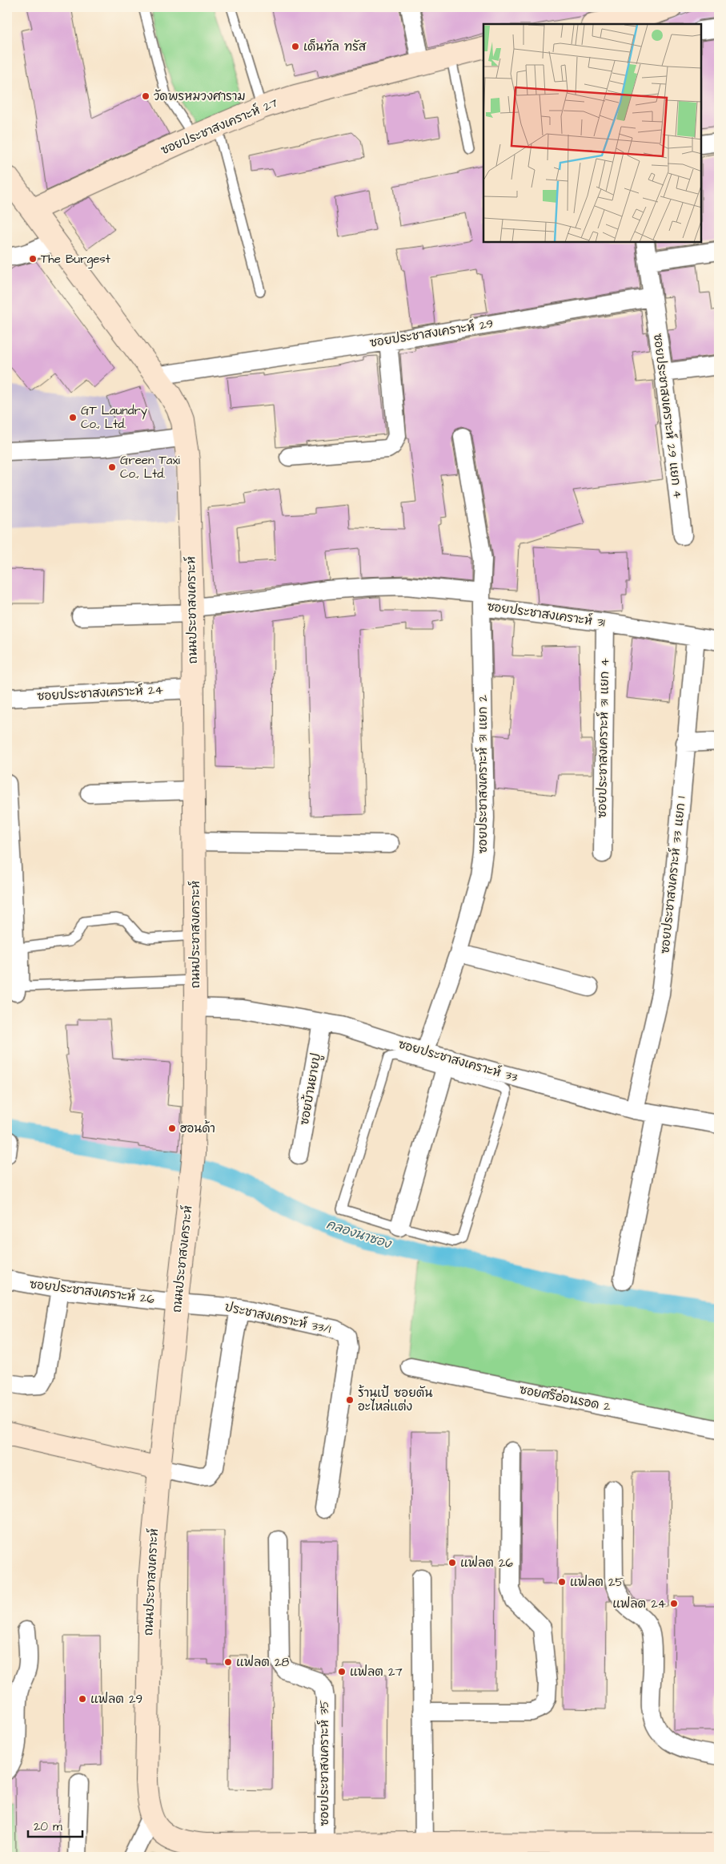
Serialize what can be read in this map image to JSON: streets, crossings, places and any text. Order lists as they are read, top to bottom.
{
  "streets": {
    "main road": ["ซอยประชาสงเคราะห์ 27", "ถนนประชาสงเคราะห์"],
    "street": [
      "ซอยประชาสงเคราะห์ 29",
      "ซอยประชาสงเคราะห์ 29 แยก 4",
      "ซอยประชาสงเคราะห์ 31",
      "ซอยประชาสงเคราะห์ 24",
      "ซอยประชาสงเคราะห์ 31 แยก 4",
      "ซอยประชาสงเคราะห์ 31 แยก 2",
      "ซอยประชาสงเคราะห์ 33 แยก 1",
      "ซอยประชาสงเคราะห์ 33",
      "ซอยบ้านยายปู",
      "ซอยประชาสงเคราะห์ 26",
      "ประชาสงเคราะห์ 33/1",
      "ซอยศรีอ่อนรอด 2",
      "ซอยประชาสงเคราะห์ 35"
    ]
  },
  "crossings": [
    ["ซอยประชาสงเคราะห์ 27", "ถนนประชาสงเคราะห์"],
    ["ซอยประชาสงเคราะห์ 29", "ซอยประชาสงเคราะห์ 29 แยก 4"],
    ["ซอยประชาสงเคราะห์ 29", "ถนนประชาสงเคราะห์"],
    ["ถนนประชาสงเคราะห์", "ซอยประชาสงเคราะห์ 31"],
    ["ถนนประชาสงเคราะห์", "ซอยประชาสงเคราะห์ 24"],
    ["ถนนประชาสงเคราะห์", "ซอยประชาสงเคราะห์ 33"],
    ["ถนนประชาสงเคราะห์", "ซอยประชาสงเคราะห์ 26"],
    ["ถนนประชาสงเคราะห์", "ประชาสงเคราะห์ 33/1"],
    ["ถนนประชาสงเคราะห์", "ซอยประชาสงเคราะห์ 35"],
    ["ซอยประชาสงเคราะห์ 31", "ซอยประชาสงเคราะห์ 31 แยก 4"],
    ["ซอยประชาสงเคราะห์ 31", "ซอยประชาสงเคราะห์ 31 แยก 2"],
    ["ซอยประชาสงเคราะห์ 31", "ซอยประชาสงเคราะห์ 33 แยก 1"],
    ["ซอยประชาสงเคราะห์ 31 แยก 2", "ซอยประชาสงเคราะห์ 33"],
    ["ซอยประชาสงเคราะห์ 33 แยก 1", "ซอยประชาสงเคราะห์ 33"],
    ["ซอยประชาสงเคราะห์ 33", "ซอยบ้านยายปู"],
    ["ซอยประชาสงเคราะห์ 26", "ประชาสงเคราะห์ 33/1"]
  ],
  "water": ["คลองนาซอง"],
  "places": [
    "เด็นทัล ทรัส",
    "วัดพรหมวงศาราม",
    "The Burgest",
    "GT Laundry Co., Ltd.",
    "Green Taxi Co., Ltd.",
    "ฮอนด้า",
    "ร้านเป้ ซอยตัน อะไหล่แต่ง",
    "แฟลต 26",
    "แฟลต 25",
    "แฟลต 24",
    "แฟลต 28",
    "แฟลต 27",
    "แฟลต 29"
  ],
  "scale_bar": "20 m"
}
